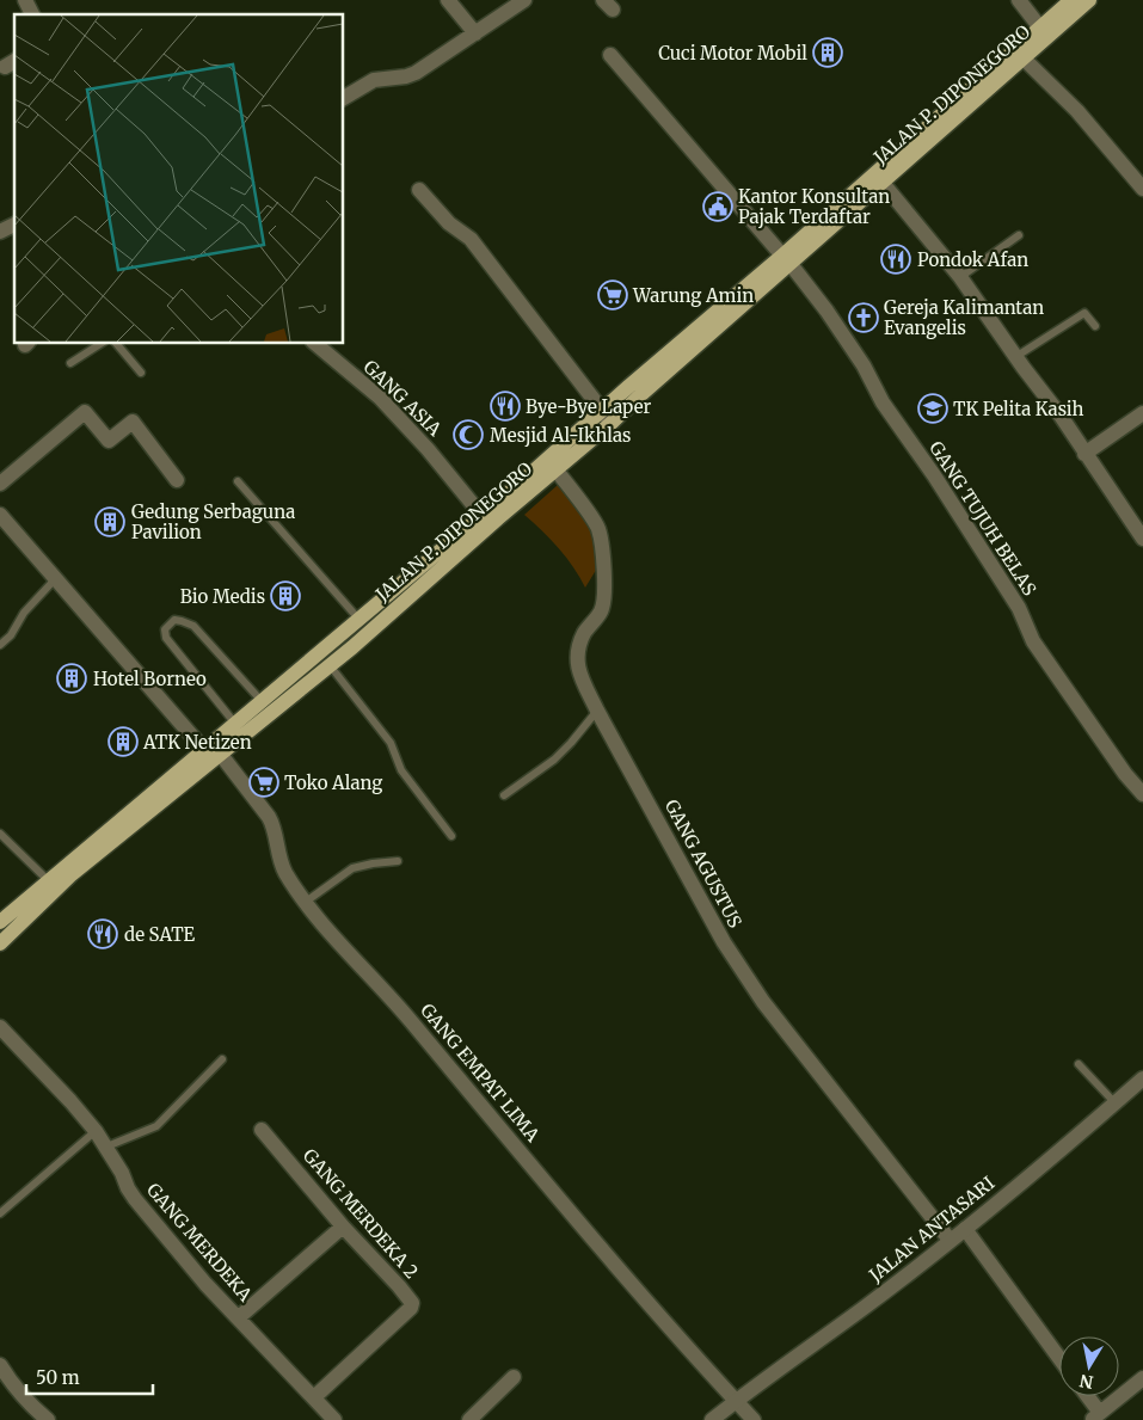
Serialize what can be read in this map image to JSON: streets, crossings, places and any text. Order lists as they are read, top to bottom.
{
  "streets": {
    "main road": ["JALAN P. DIPONEGORO"],
    "street": [
      "GANG ASIA",
      "GANG TUJUH BELAS",
      "GANG AGUSTUS",
      "GANG EMPAT LIMA",
      "GANG MERDEKA 2",
      "JALAN ANTASARI",
      "GANG MERDEKA"
    ]
  },
  "crossings": [
    ["JALAN P. DIPONEGORO", "GANG ASIA"],
    ["JALAN P. DIPONEGORO", "GANG TUJUH BELAS"],
    ["JALAN P. DIPONEGORO", "GANG AGUSTUS"],
    ["JALAN P. DIPONEGORO", "GANG EMPAT LIMA"],
    ["GANG AGUSTUS", "JALAN ANTASARI"],
    ["GANG EMPAT LIMA", "JALAN ANTASARI"],
    ["GANG MERDEKA 2", "GANG MERDEKA"]
  ],
  "places": {
    "building": [
      "Cuci Motor Mobil",
      "Gedung Serbaguna Pavilion",
      "Bio Medis",
      "Hotel Borneo",
      "ATK Netizen"
    ],
    "public building": ["Kantor Konsultan Pajak Terdaftar"],
    "restaurant": ["Pondok Afan", "Bye-Bye Laper", "de SATE"],
    "supermarket": ["Warung Amin", "Toko Alang"],
    "church": ["Gereja Kalimantan Evangelis"],
    "school or university": ["TK Pelita Kasih"],
    "mosque": ["Mesjid Al-Ikhlas"]
  },
  "scale_bar": "50 m",
  "north": "bottom"
}
